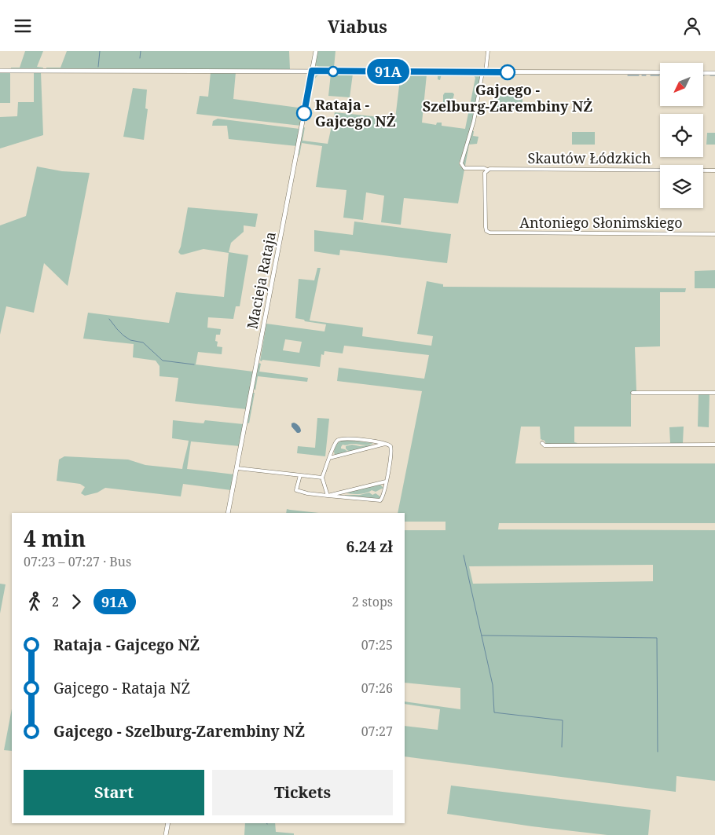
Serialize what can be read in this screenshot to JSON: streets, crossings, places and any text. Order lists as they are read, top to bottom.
{
  "streets": {
    "street": ["Skautów Łódzkich", "Antoniego Słonimskiego", "Macieja Rataja"]
  },
  "crossings": [
    ["Skautów Łódzkich", "Antoniego Słonimskiego"]
  ],
  "places": ["Gajcego - Szelburg-Zarembiny NŻ", "Rataja - Gajcego NŻ"],
  "lines": ["bus line 91A"],
  "north": "bottom left",
  "page": {
    "header": "Viabus",
    "on_map": "91A",
    "heading": ["4 min", "07:23 – 07:27 · Bus", "6.24 zł"],
    "legs": ["2", "91A", "2 stops"],
    "list": [
      {
        "name": "Rataja - Gajcego NŻ",
        "value": "07:25"
      },
      {
        "name": "Gajcego - Rataja NŻ",
        "value": "07:26"
      },
      {
        "name": "Gajcego - Szelburg-Zarembiny NŻ",
        "value": "07:27"
      }
    ],
    "buttons": ["Start", "Tickets"]
  }
}
